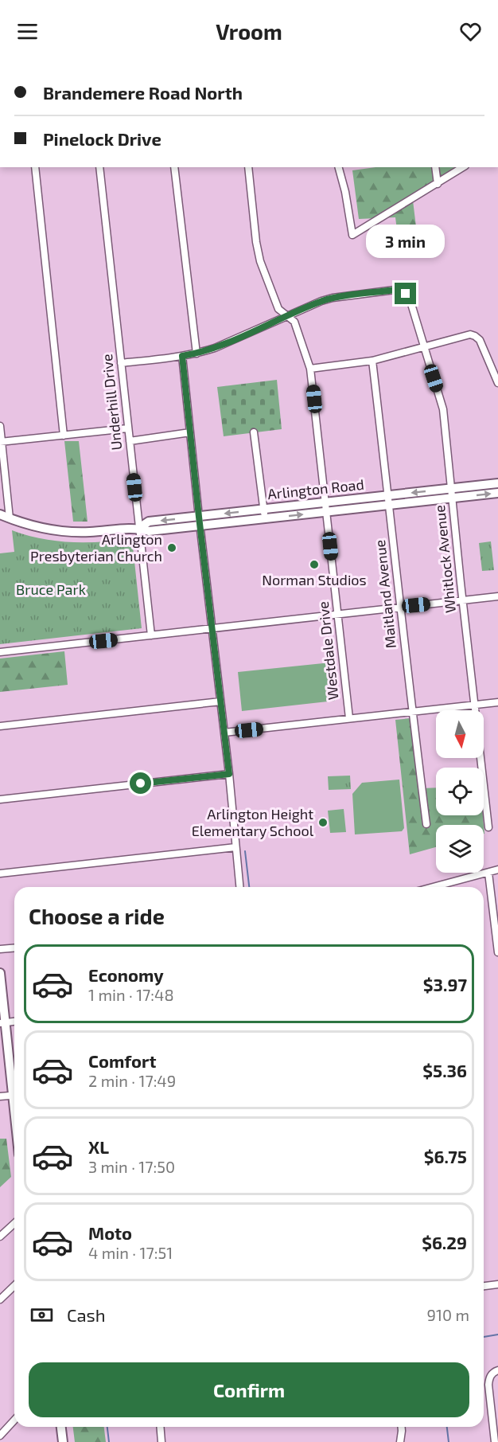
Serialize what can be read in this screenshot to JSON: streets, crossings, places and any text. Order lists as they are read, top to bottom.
{
  "streets": {
    "main road": ["Arlington Road"],
    "street": [
      "Underhill Drive",
      "Whitlock Avenue",
      "Maitland Avenue",
      "Westdale Drive"
    ]
  },
  "crossings": [
    ["Underhill Drive", "Arlington Road"],
    ["Arlington Road", "Whitlock Avenue"],
    ["Arlington Road", "Maitland Avenue"],
    ["Arlington Road", "Westdale Drive"],
    ["Whitlock Avenue", "Westdale Drive"]
  ],
  "parks": ["Bruce Park"],
  "places": ["Arlington Presbyterian Church", "Norman Studios", "Arlington Height Elementary School"],
  "north": "bottom",
  "page": {
    "header": "Vroom",
    "banner": ["Brandemere Road North", "Pinelock Drive"],
    "bubble": "3 min",
    "heading": "Choose a ride",
    "list": [
      {
        "name": "Economy",
        "note": "1 min · 17:48",
        "value": "$3.97"
      },
      {
        "name": "Comfort",
        "note": "2 min · 17:49",
        "value": "$5.36"
      },
      {
        "name": "XL",
        "note": "3 min · 17:50",
        "value": "$6.75"
      },
      {
        "name": "Moto",
        "note": "4 min · 17:51",
        "value": "$6.29"
      }
    ],
    "pay": ["Cash", "910 m"],
    "buttons": "Confirm"
  }
}
